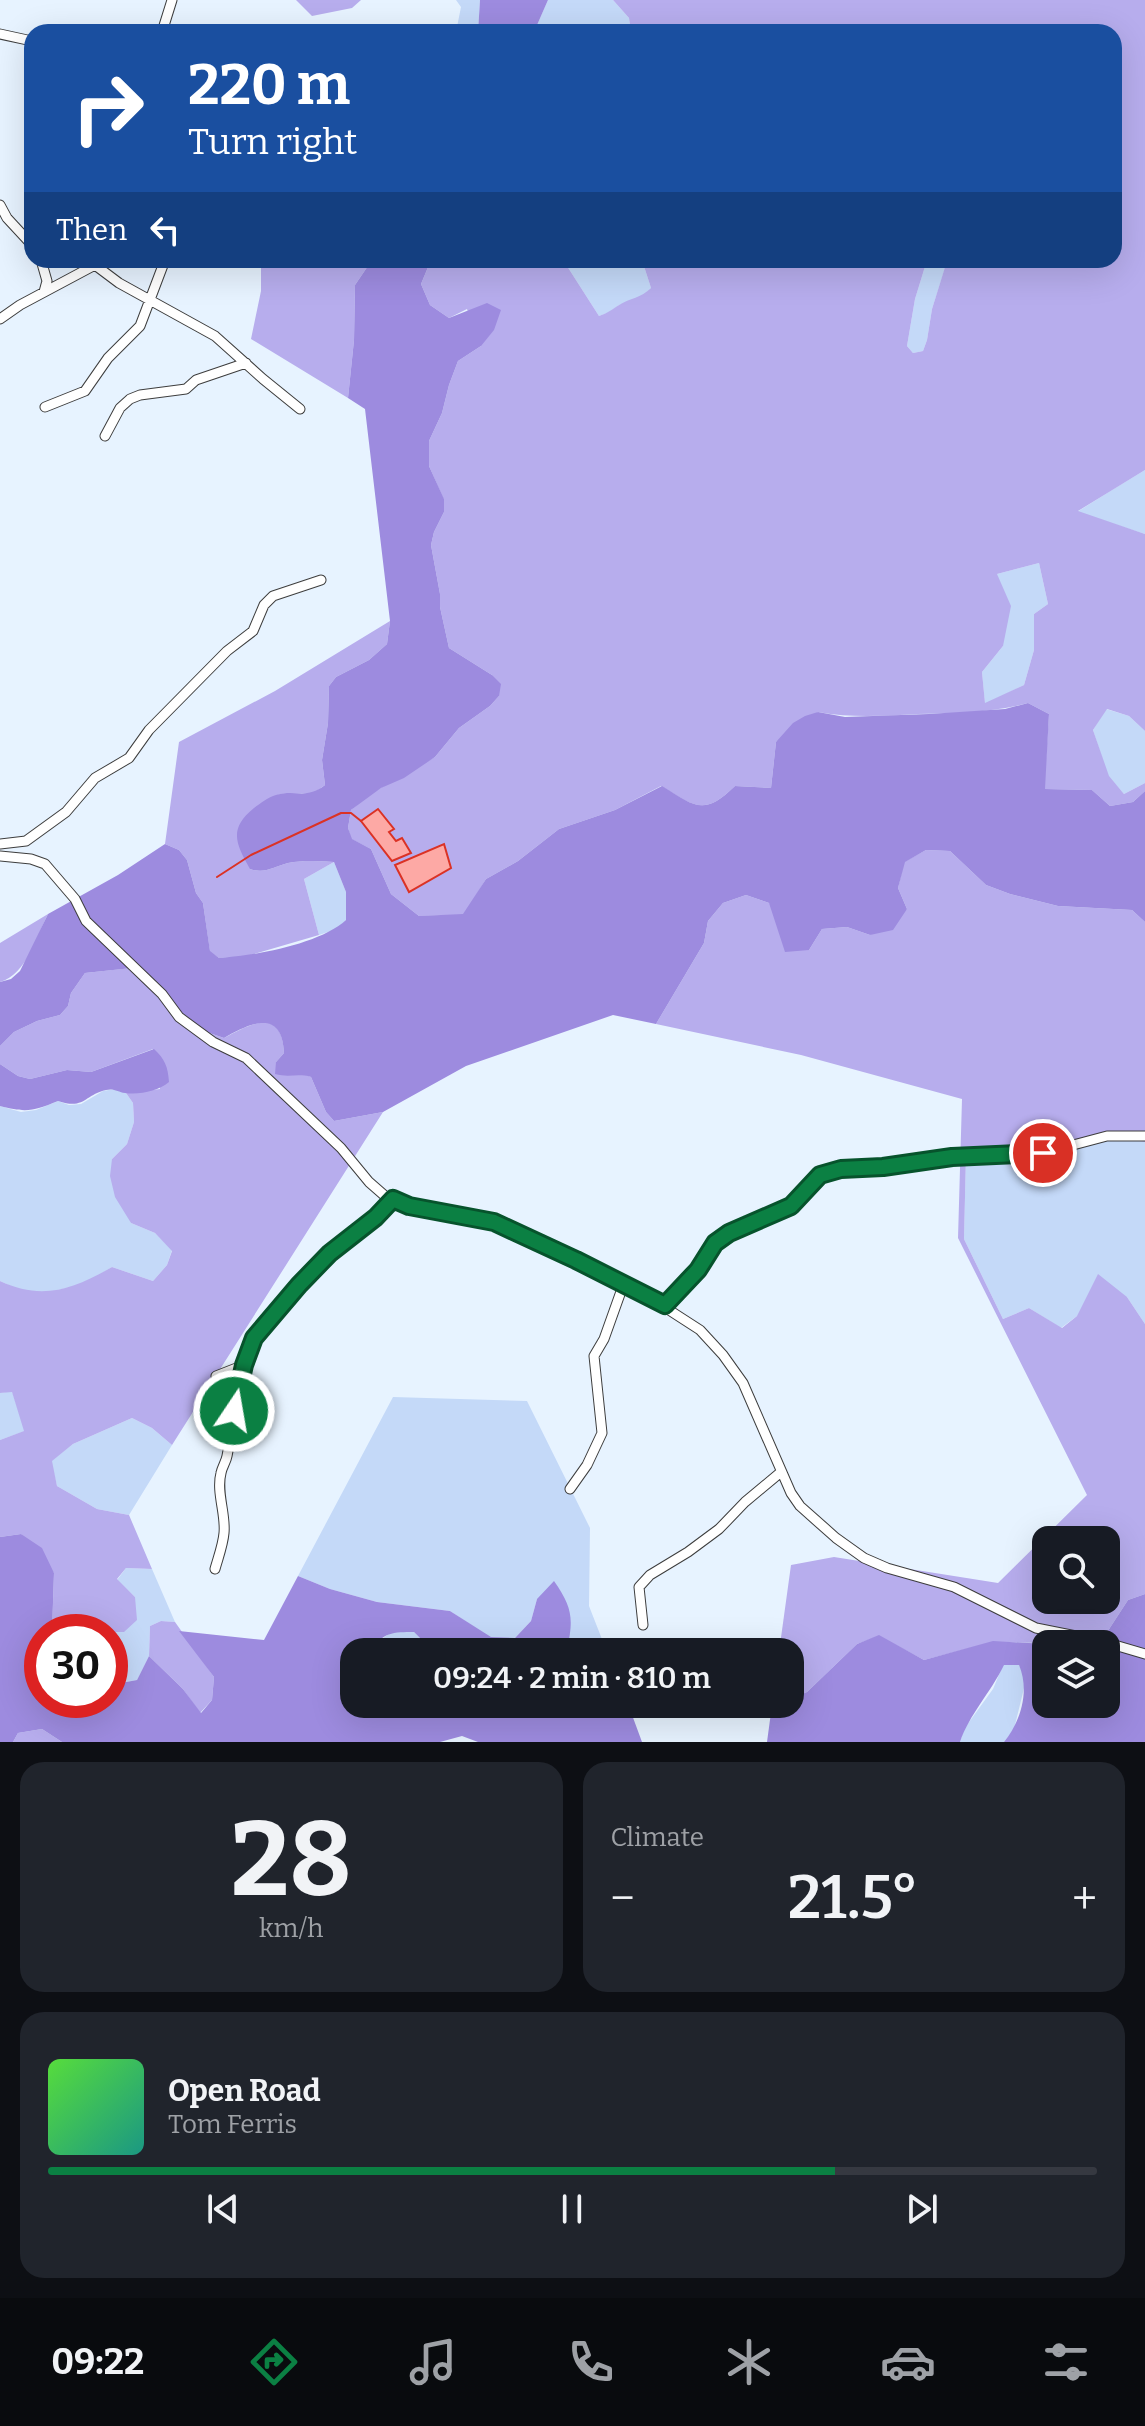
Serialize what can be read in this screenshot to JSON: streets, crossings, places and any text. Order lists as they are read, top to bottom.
{
  "page": {
    "turn": ["220 m", "Turn right"],
    "then": "Then",
    "limit": "30",
    "trip": "09:24 · 2 min · 810 m",
    "tile": [
      ["28", "km/h"],
      "Climate"
    ],
    "heat": ["−", "21.5°", "+"],
    "song": ["Open Road", "Tom Ferris"],
    "tabs": "09:22"
  }
}
